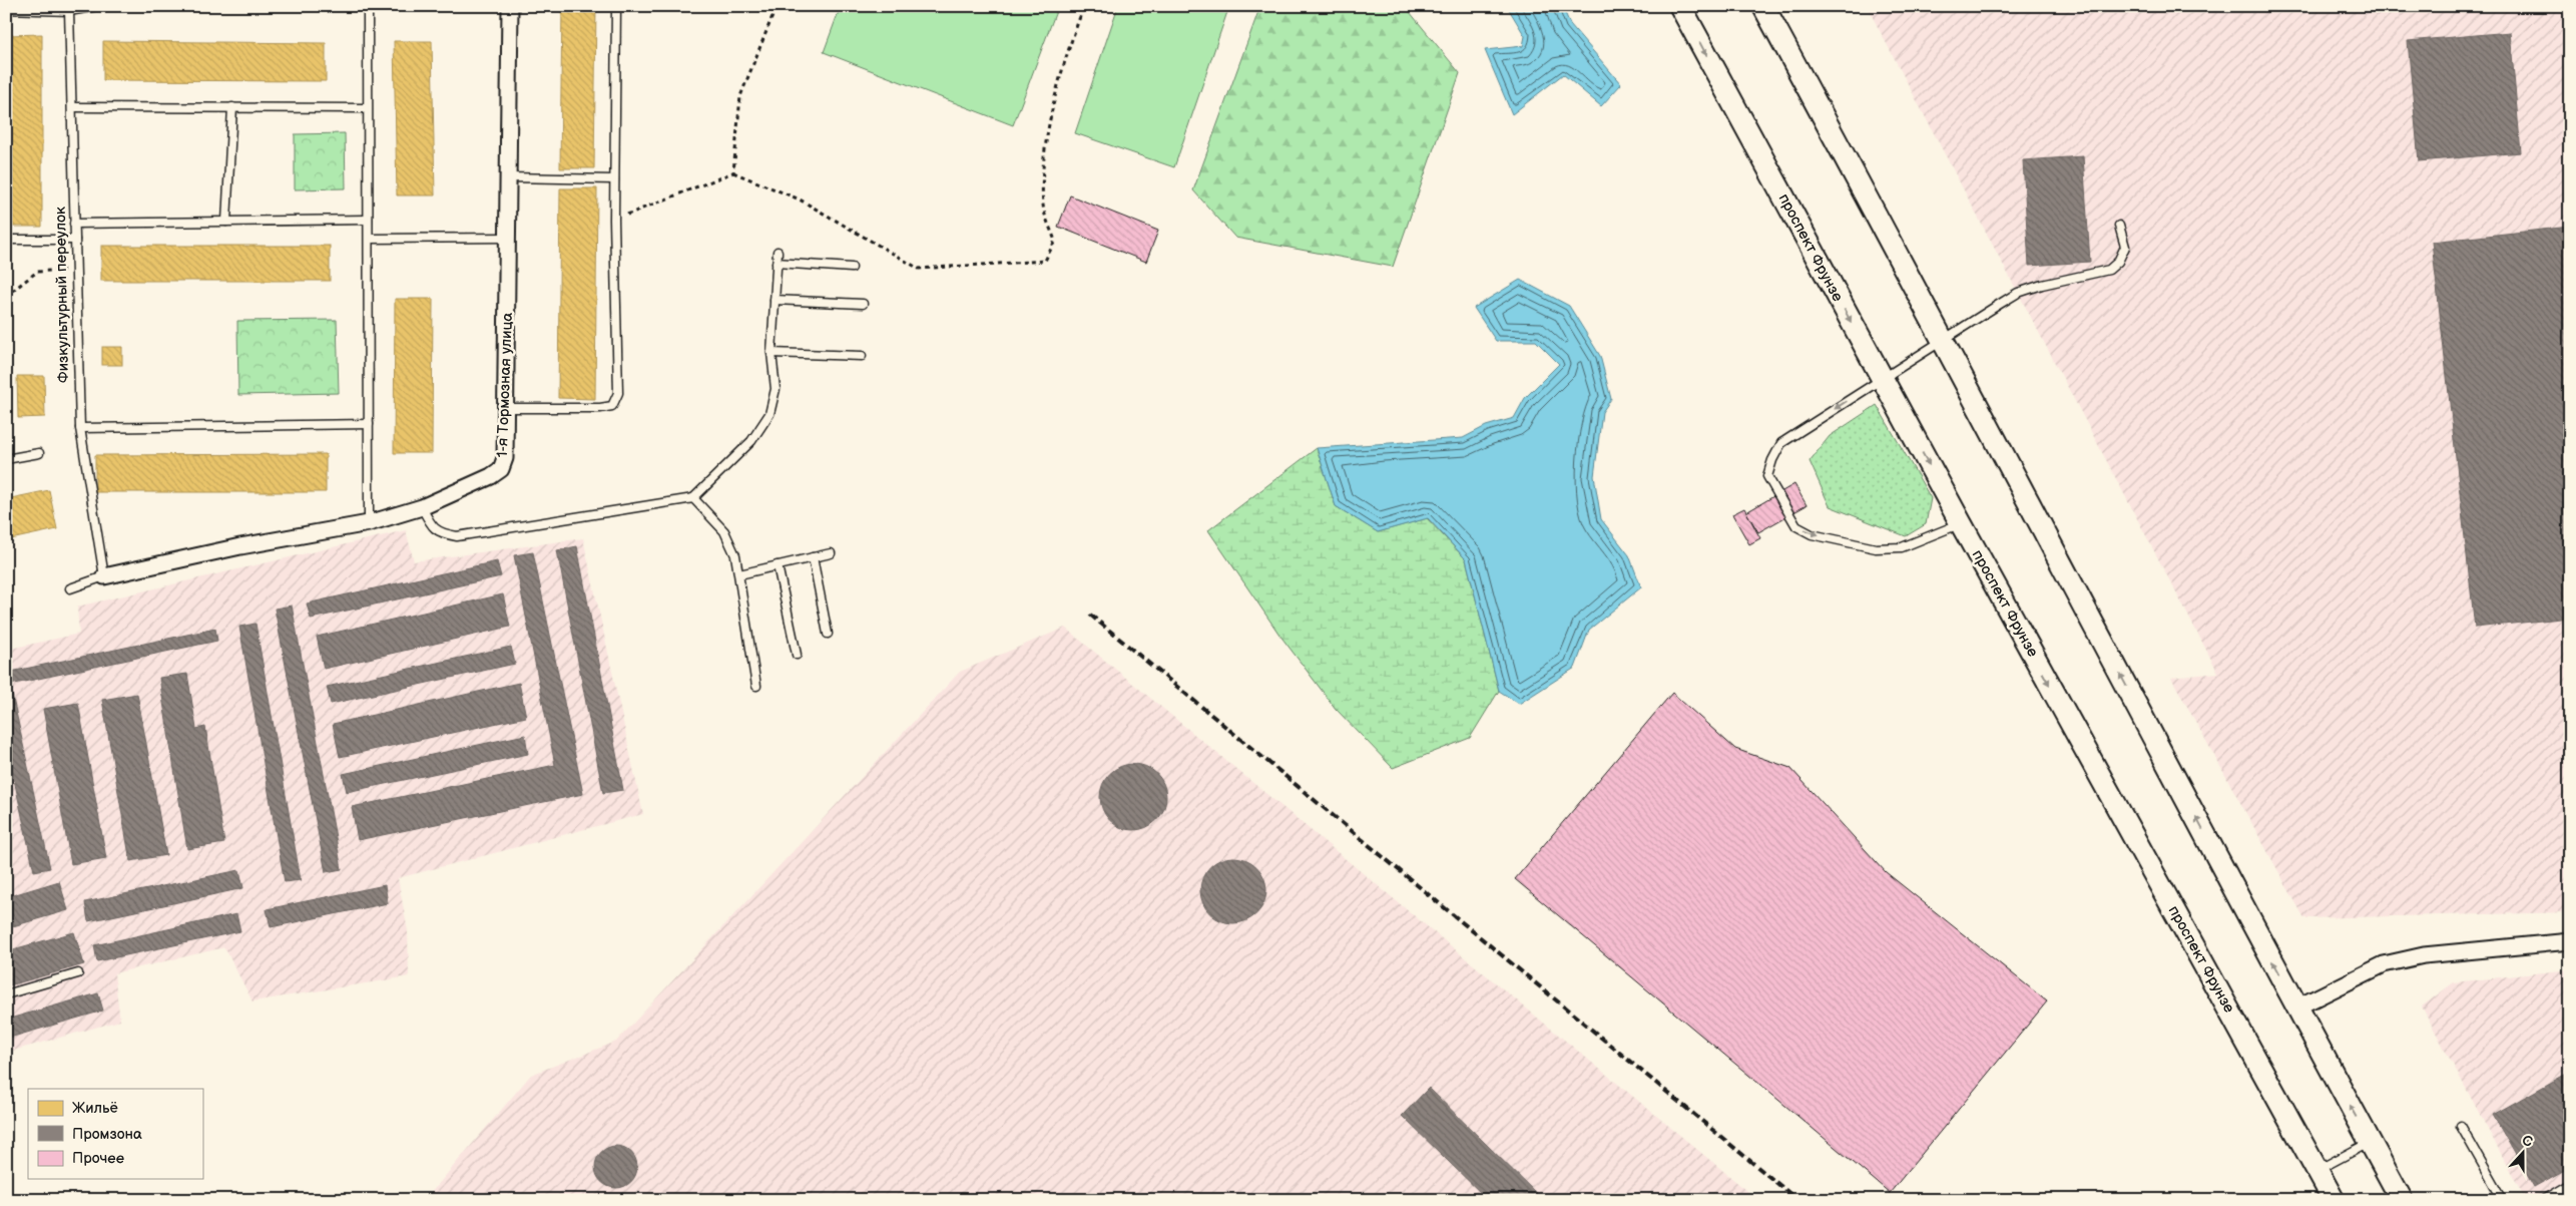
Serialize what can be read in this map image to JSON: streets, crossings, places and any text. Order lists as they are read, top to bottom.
{
  "streets": {
    "main road": ["проспект Фрунзе"],
    "street": ["1-я Тормозная улица"],
    "lane": ["Физкультурный переулок"]
  },
  "crossings": [
    ["Физкультурный переулок", "1-я Тормозная улица"]
  ],
  "legend": ["Жильё", "Промзона", "Прочее"],
  "north": "top"
}
